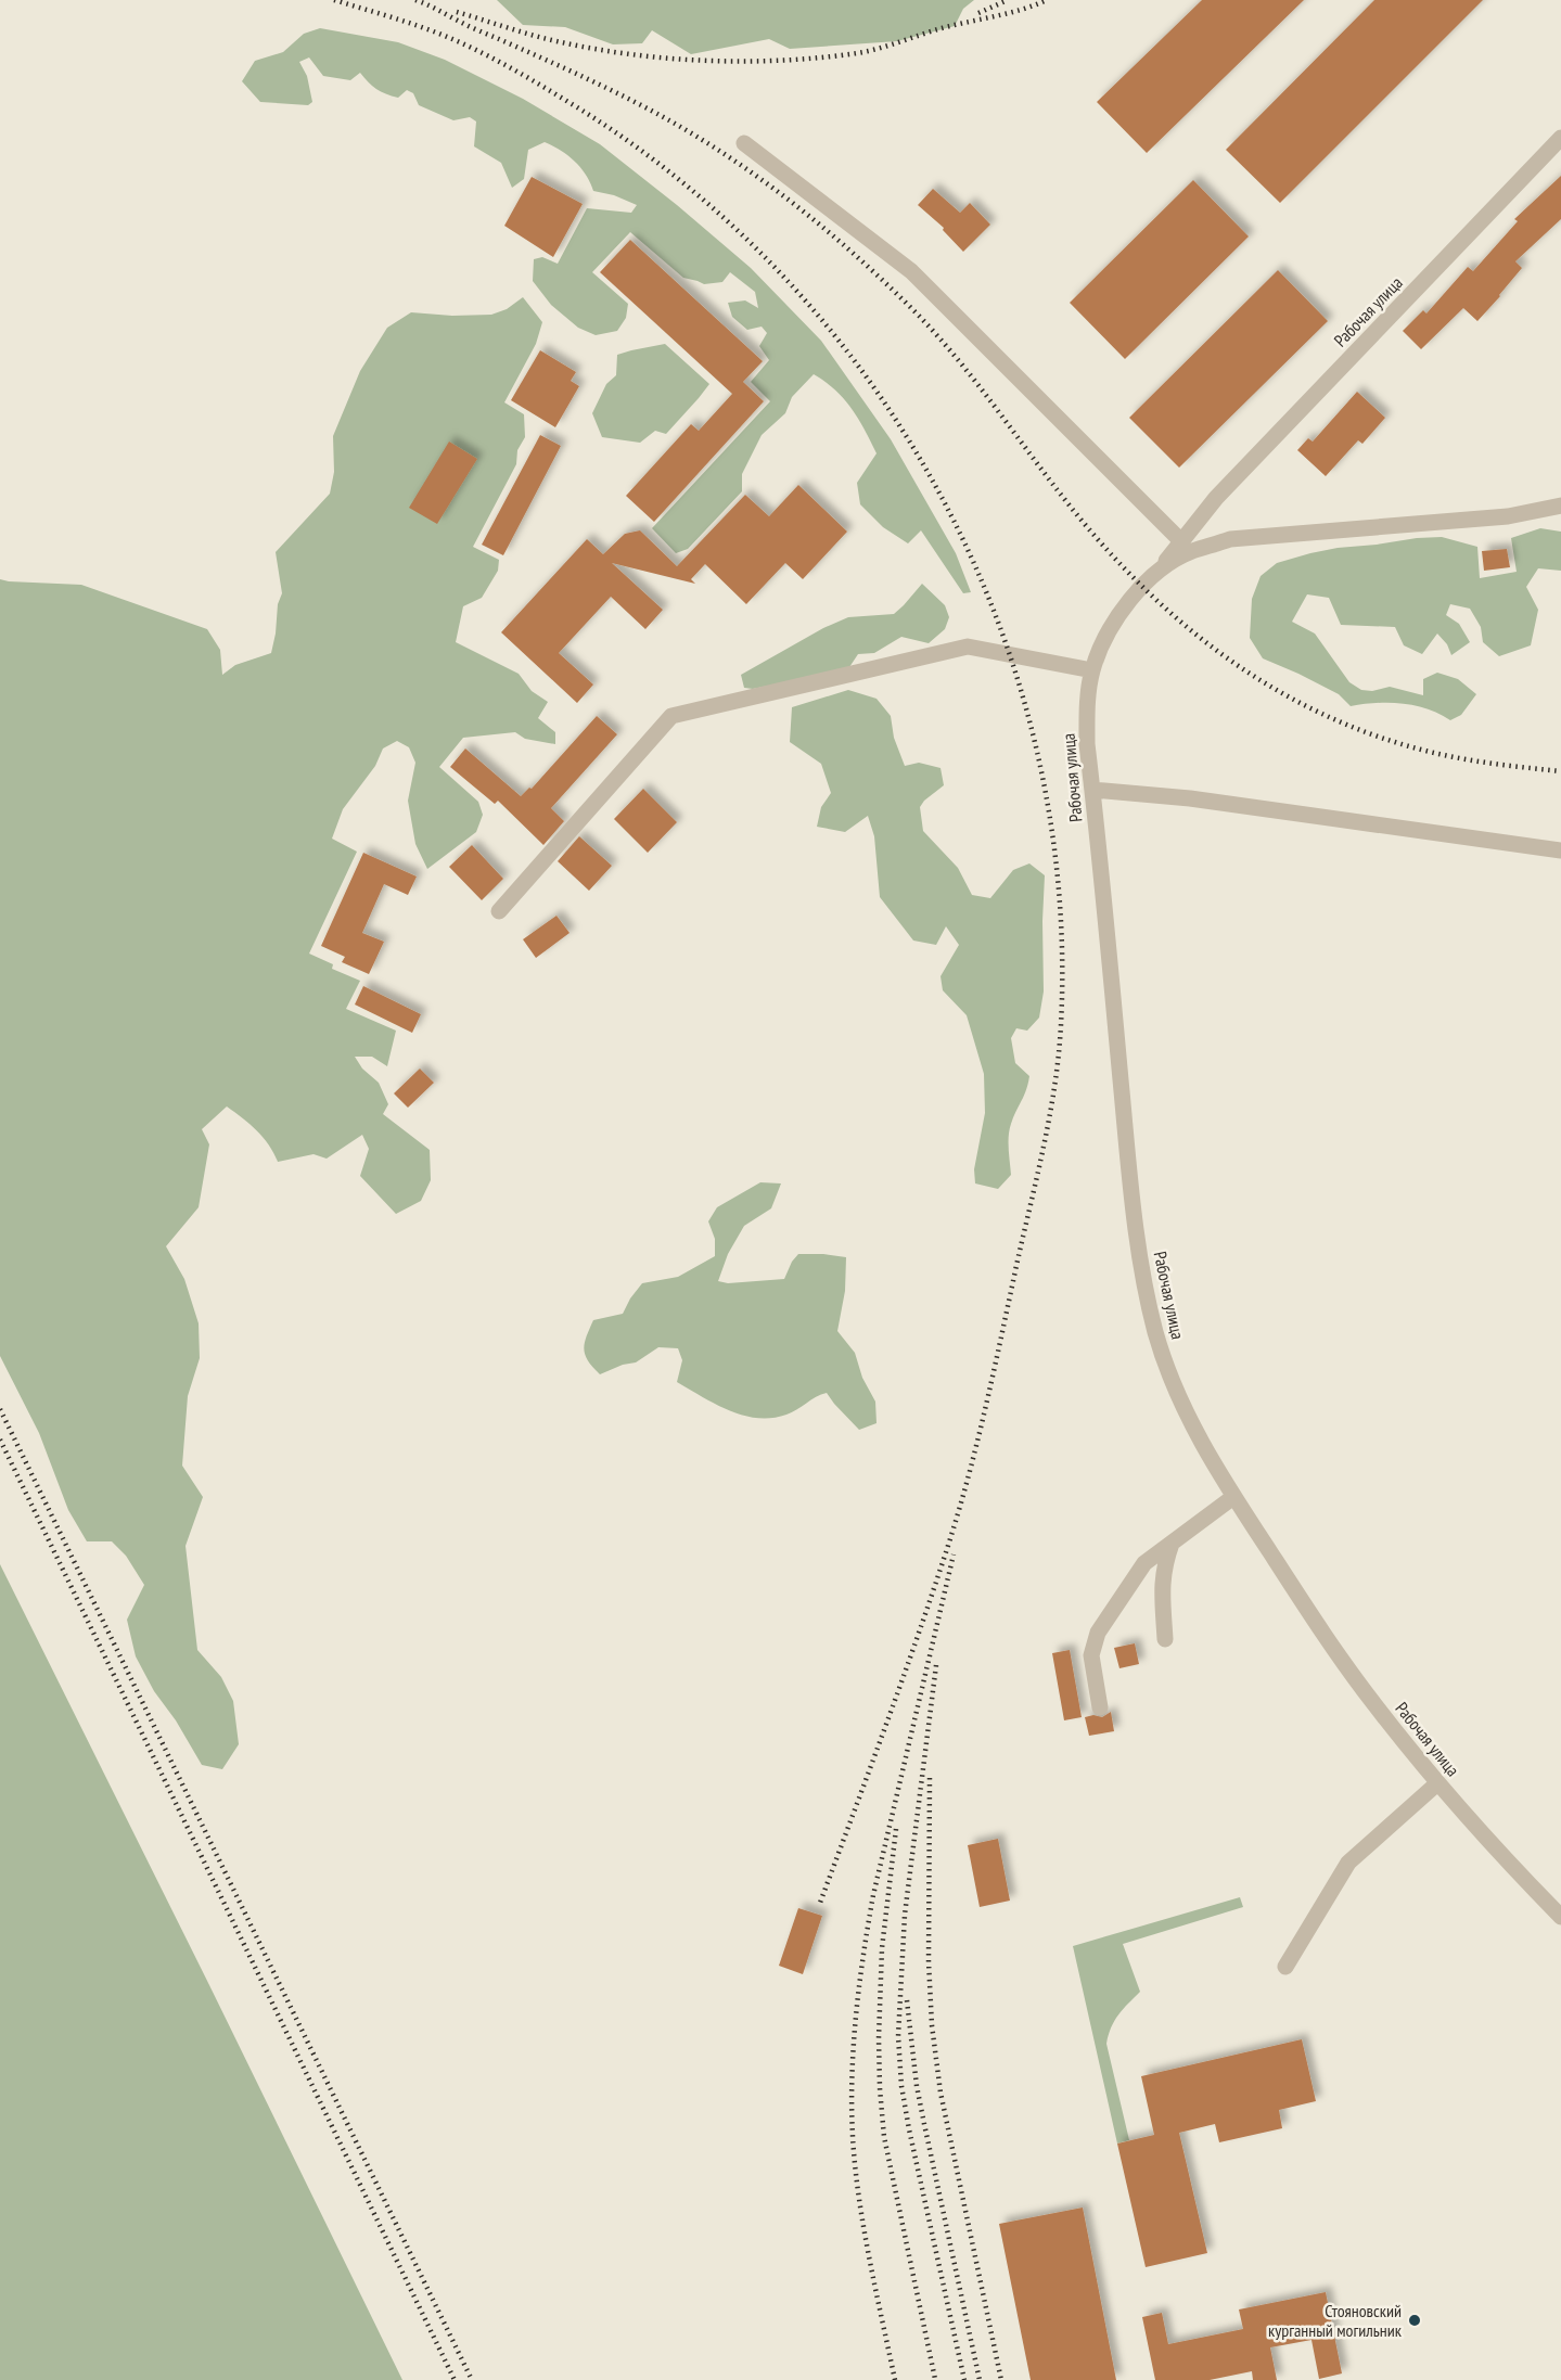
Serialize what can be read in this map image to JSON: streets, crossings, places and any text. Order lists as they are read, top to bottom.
{
  "streets": {
    "street": ["Рабочая улица"]
  },
  "places": ["Стояновский курганный могильник"]
}
